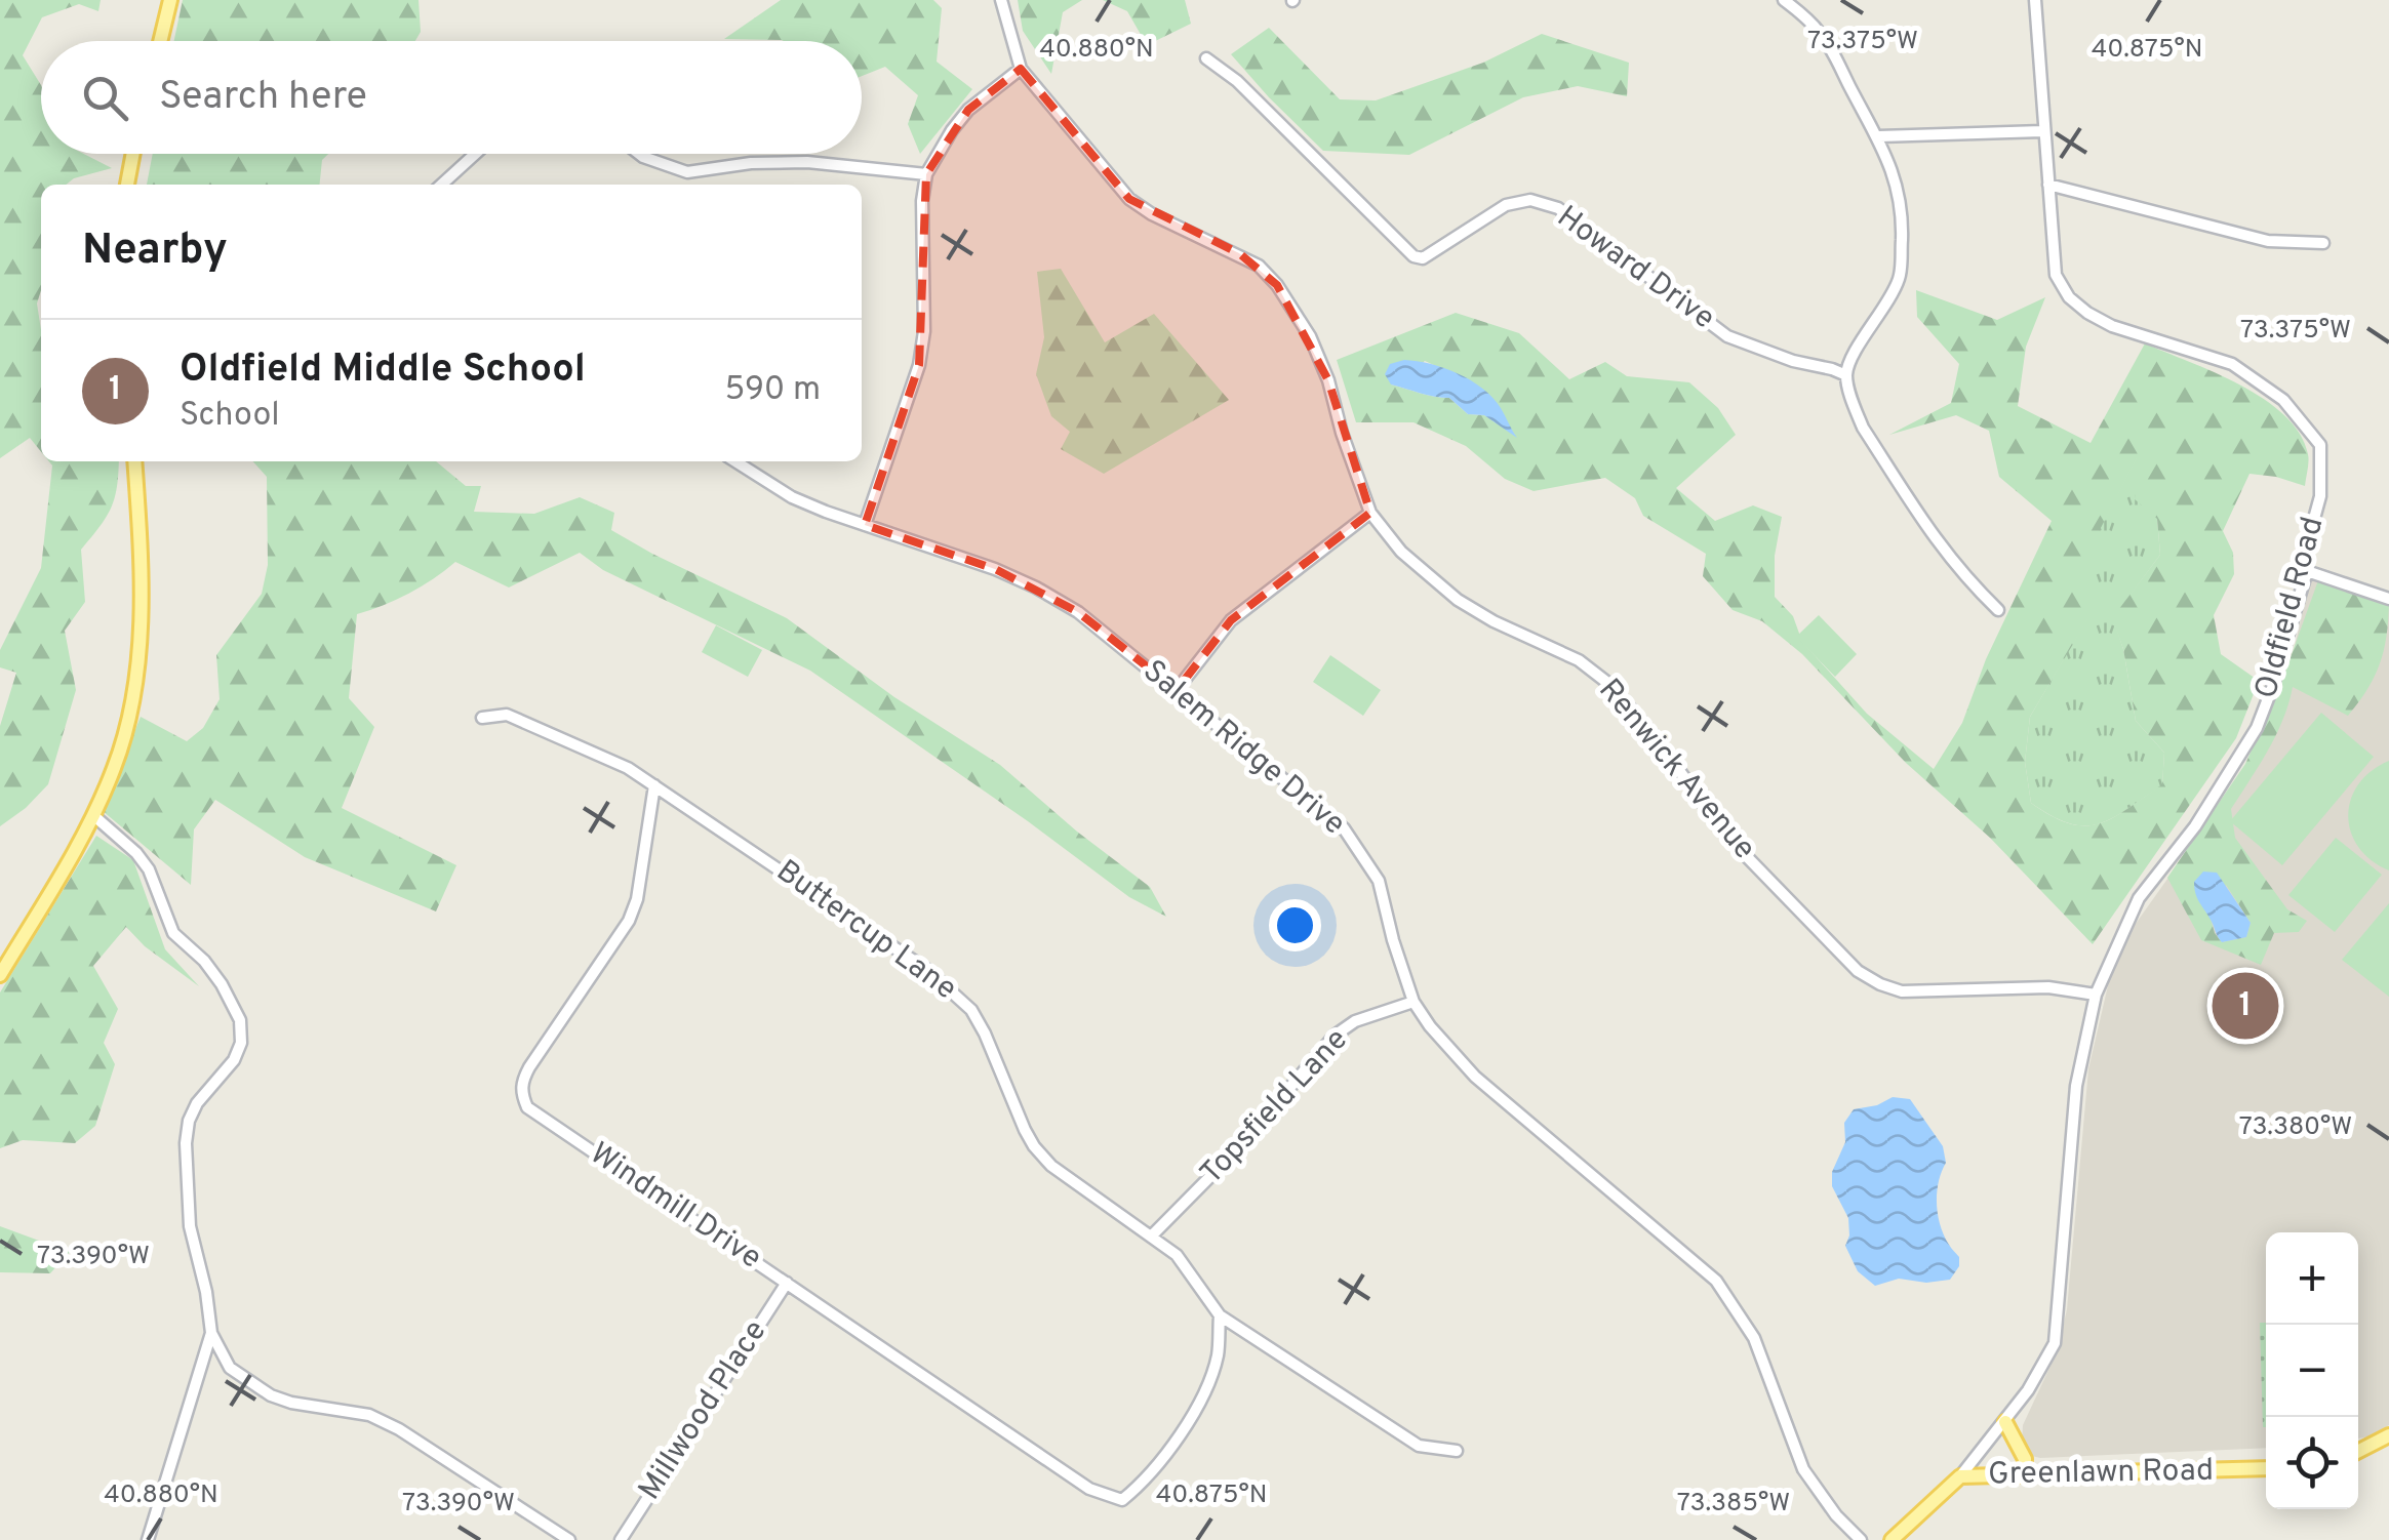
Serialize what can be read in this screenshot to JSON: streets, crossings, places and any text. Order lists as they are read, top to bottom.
{
  "streets": {
    "main road": ["Greenlawn Road"],
    "street": [
      "Howard Drive",
      "Oldfield Road",
      "Salem Ridge Drive",
      "Renwick Avenue",
      "Buttercup Lane",
      "Topsfield Lane",
      "Windmill Drive",
      "Millwood Place"
    ]
  },
  "crossings": [
    ["Oldfield Road", "Renwick Avenue"],
    ["Oldfield Road", "Greenlawn Road"],
    ["Salem Ridge Drive", "Topsfield Lane"],
    ["Buttercup Lane", "Topsfield Lane"],
    ["Buttercup Lane", "Windmill Drive"],
    ["Windmill Drive", "Millwood Place"]
  ],
  "page": {
    "search": "Search here",
    "heading": "Nearby",
    "list": [
      {
        "mark": "1",
        "name": "Oldfield Middle School",
        "note": "School",
        "value": "590 m"
      }
    ],
    "pins": "1",
    "map_buttons": ["+", "−"]
  },
  "coordinates": [
    "73.375°W",
    "40.880°N",
    "40.875°N",
    "73.380°W",
    "73.390°W",
    "73.385°W"
  ]
}
